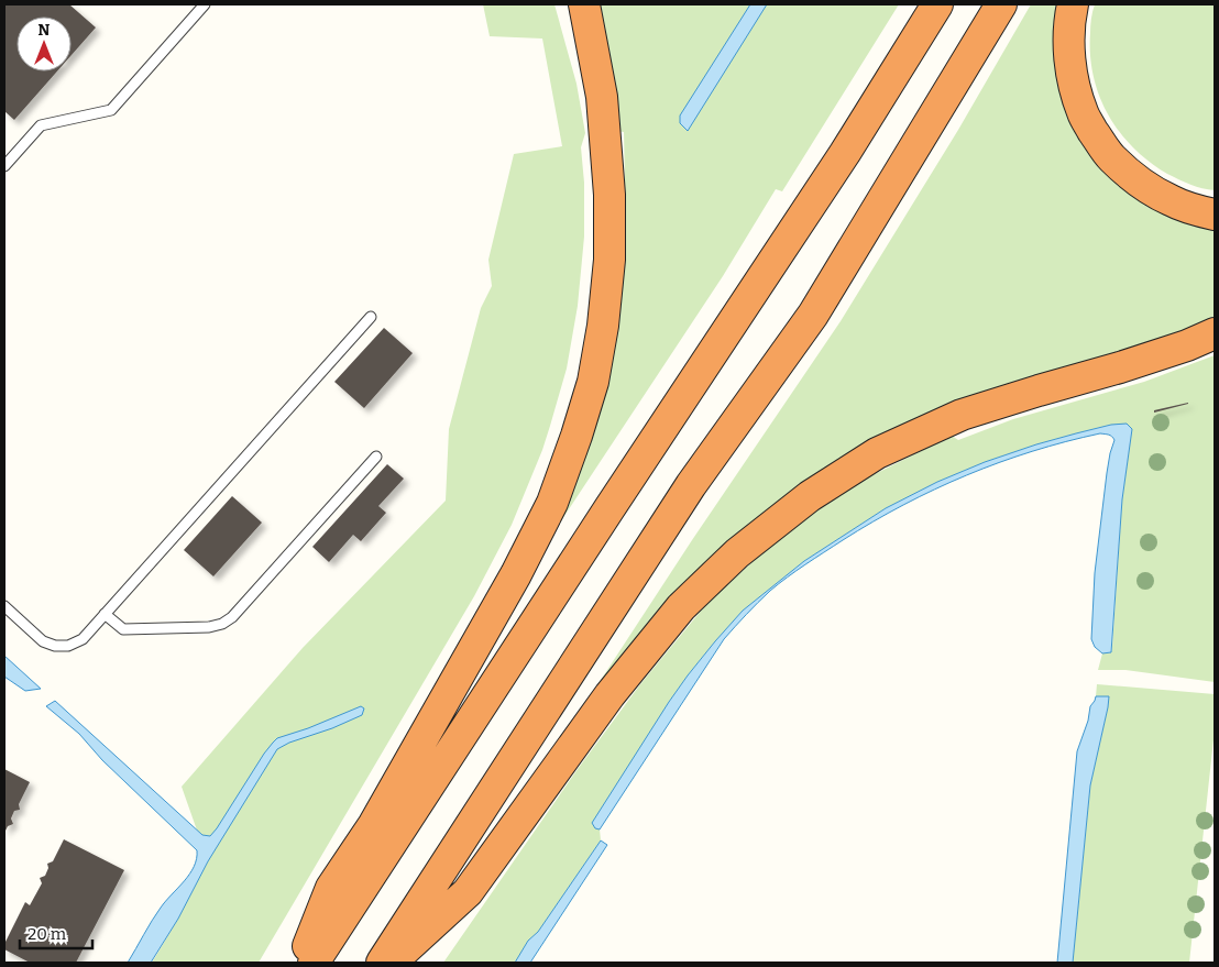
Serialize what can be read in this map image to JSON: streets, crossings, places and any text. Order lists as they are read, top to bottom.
{
  "scale_bar": "20 m",
  "north": "top"
}
